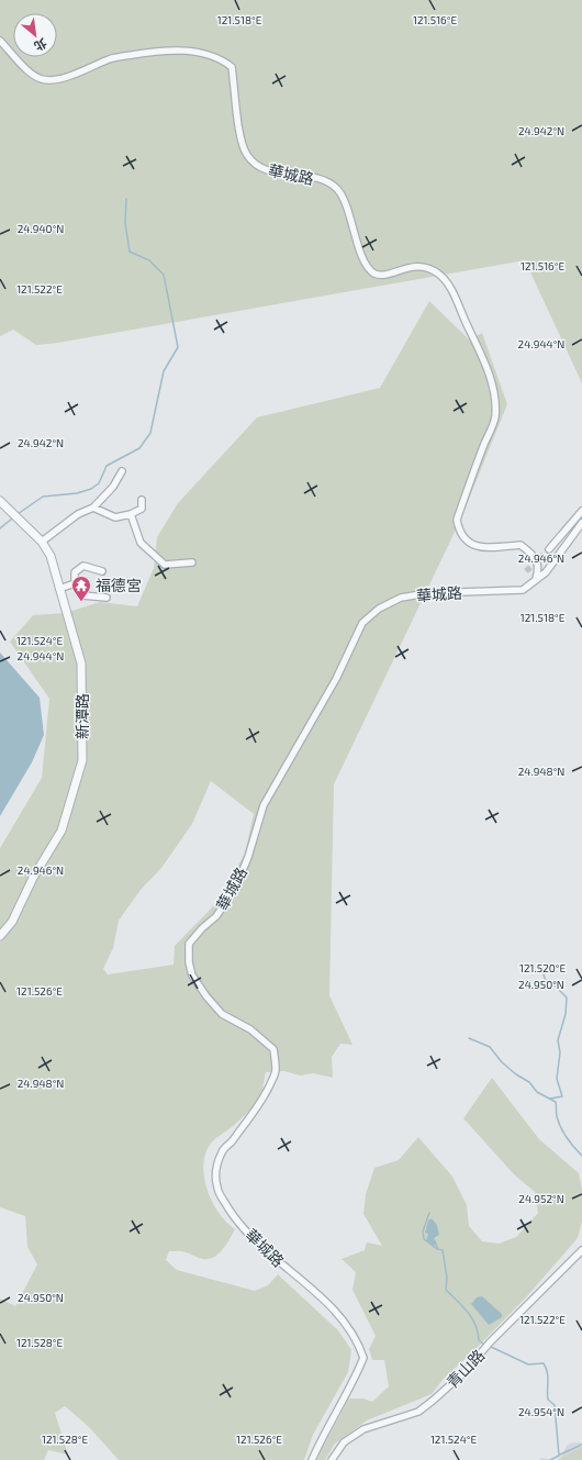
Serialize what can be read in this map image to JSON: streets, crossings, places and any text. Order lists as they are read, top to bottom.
{
  "streets": {
    "street": ["華城路", "新潭路", "青山路"]
  },
  "places": {
    "temple": ["福德宮"]
  },
  "north": "bottom right",
  "coordinates": [
    "121.518°E",
    "121.516°E",
    "24.942°N",
    "24.940°N",
    "121.522°E",
    "24.944°N",
    "24.946°N",
    "121.524°E",
    "24.948°N",
    "121.520°E",
    "24.950°N",
    "121.526°E",
    "24.952°N",
    "121.528°E",
    "24.954°N"
  ]
}
